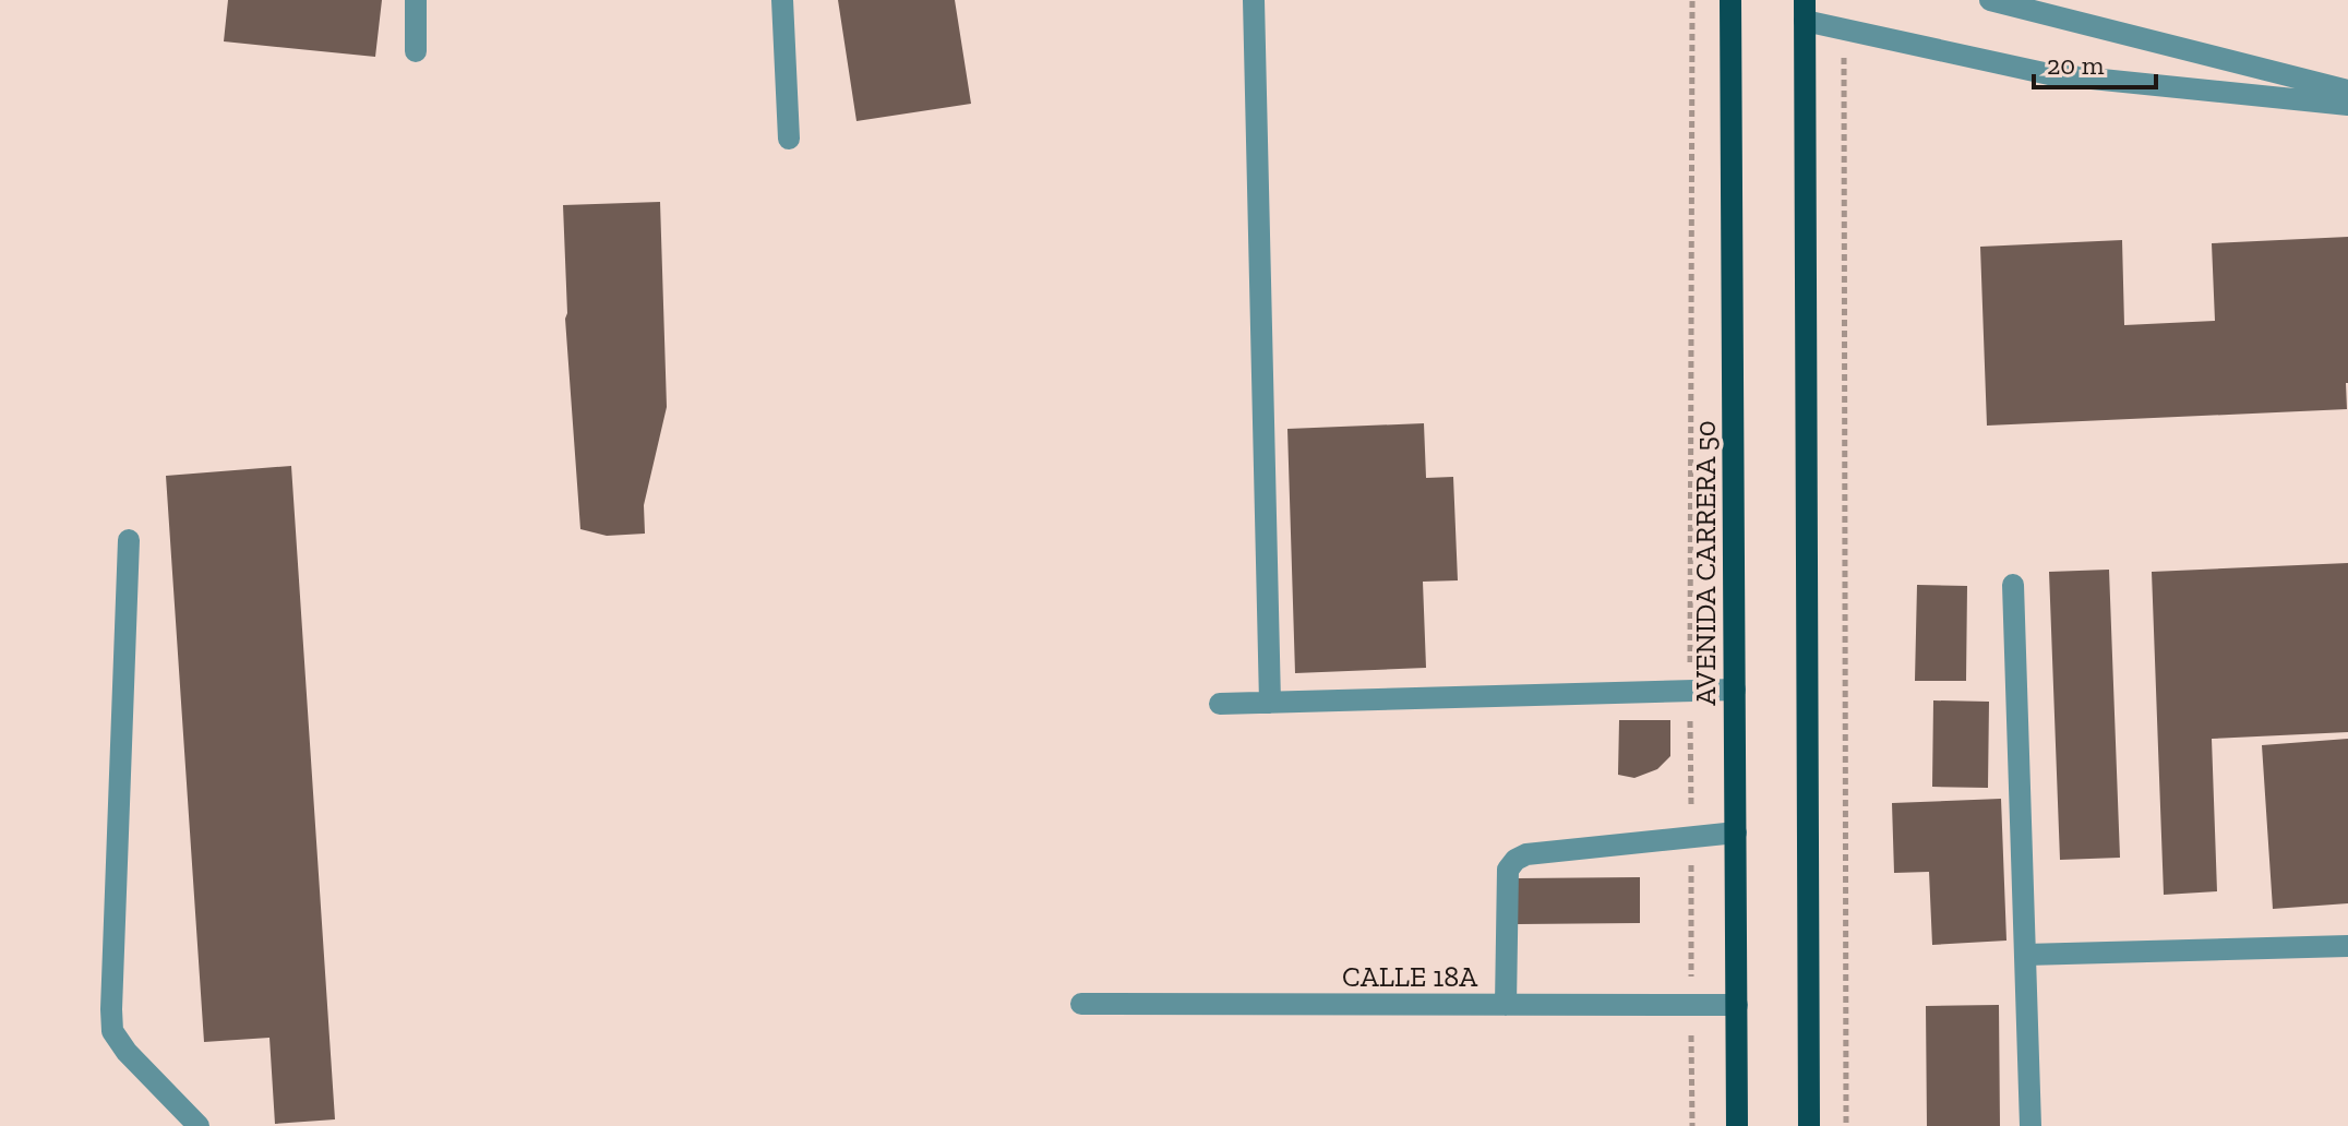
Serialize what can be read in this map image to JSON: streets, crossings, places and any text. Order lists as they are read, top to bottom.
{
  "streets": {
    "main road": ["AVENIDA CARRERA 50"],
    "street": ["CALLE 18A"]
  },
  "crossings": [
    ["AVENIDA CARRERA 50", "CALLE 18A"]
  ],
  "scale_bar": "20 m"
}
